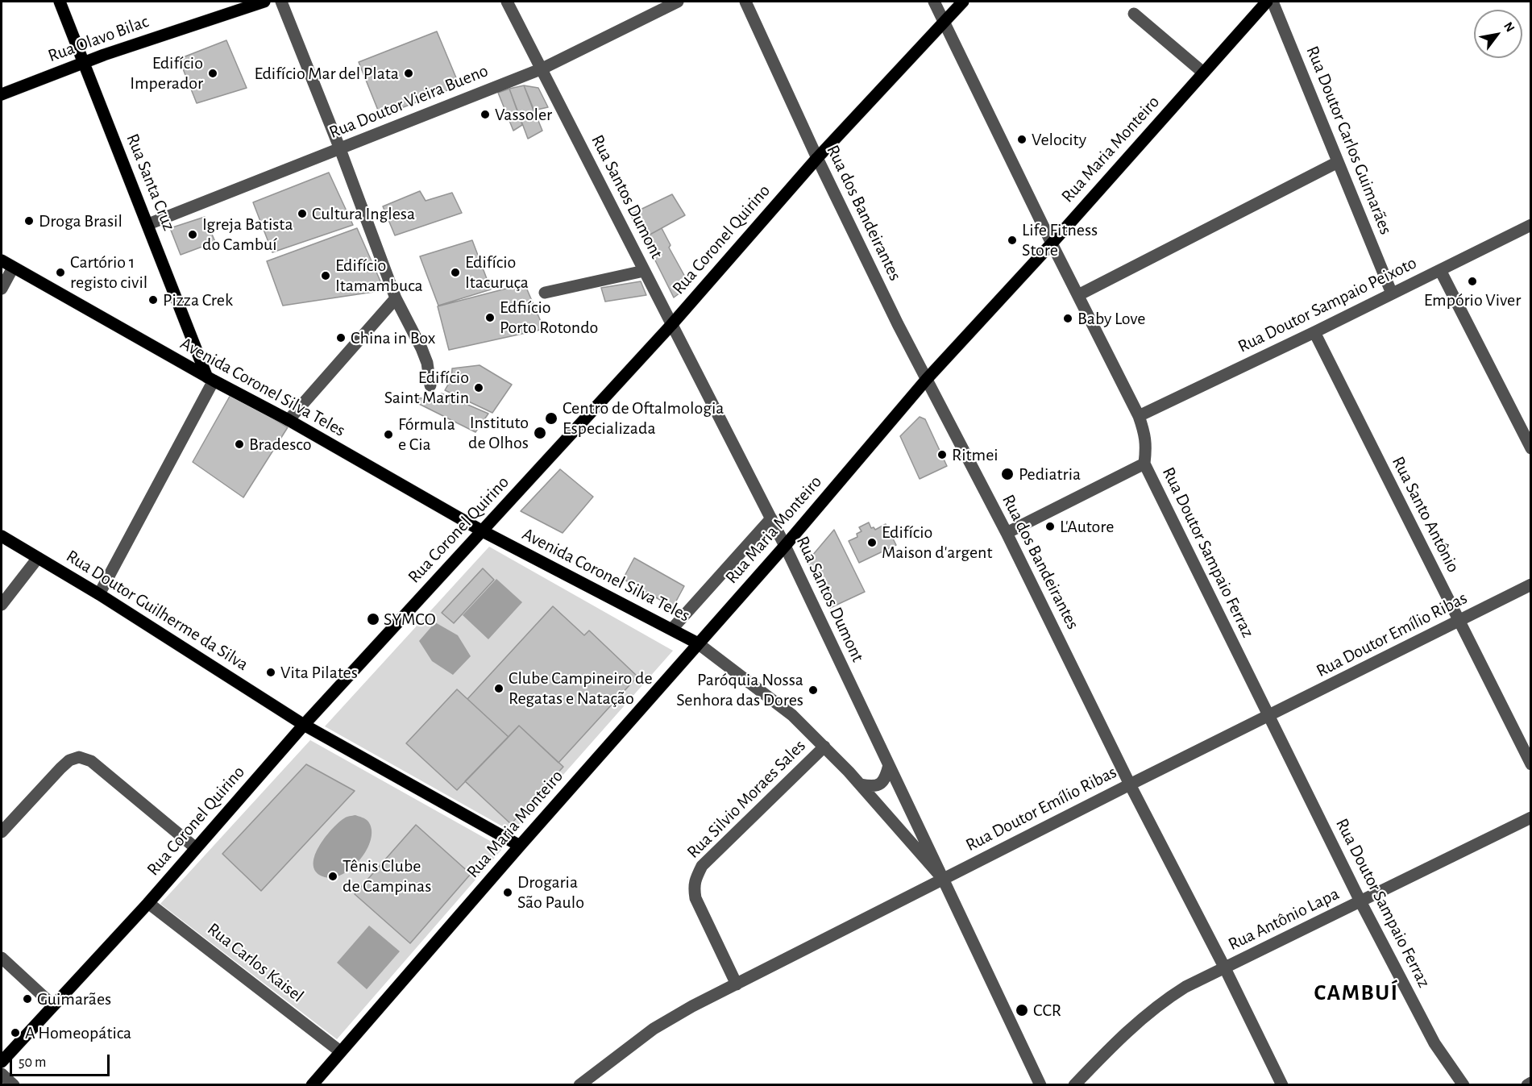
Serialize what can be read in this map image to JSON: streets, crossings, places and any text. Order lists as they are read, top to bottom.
{
  "streets": {
    "main road": [
      "Rua Olavo Bilac",
      "Rua Maria Monteiro",
      "Rua Santa Cruz",
      "Rua Coronel Quirino",
      "Avenida Coronel Silva Teles",
      "Rua Doutor Guilherme da Silva"
    ],
    "street": [
      "Rua Doutor Vieira Bueno",
      "Rua Doutor Carlos Guimarães",
      "Rua Santos Dumont",
      "Rua dos Bandeirantes",
      "Rua Doutor Sampaio Peixoto",
      "Rua Santo Antônio",
      "Rua Doutor Sampaio Ferraz",
      "Rua Doutor Emílio Ribas",
      "Rua Silvio Moraes Sales",
      "Rua Antônio Lapa",
      "Rua Carlos Kaisel"
    ]
  },
  "crossings": [
    ["Rua Olavo Bilac", "Rua Santa Cruz"],
    ["Rua Doutor Vieira Bueno", "Rua Santa Cruz"],
    ["Rua Doutor Vieira Bueno", "Rua Santos Dumont"],
    ["Rua Doutor Carlos Guimarães", "Rua Doutor Sampaio Peixoto"],
    ["Rua Maria Monteiro", "Rua Santos Dumont"],
    ["Rua Maria Monteiro", "Rua dos Bandeirantes"],
    ["Rua Maria Monteiro", "Avenida Coronel Silva Teles"],
    ["Rua Maria Monteiro", "Rua Doutor Sampaio Ferraz"],
    ["Rua Maria Monteiro", "Rua Doutor Guilherme da Silva"],
    ["Rua Maria Monteiro", "Rua Carlos Kaisel"],
    ["Rua Santa Cruz", "Avenida Coronel Silva Teles"],
    ["Rua Santos Dumont", "Rua Coronel Quirino"],
    ["Rua Santos Dumont", "Avenida Coronel Silva Teles"],
    ["Rua Santos Dumont", "Rua Doutor Emílio Ribas"],
    ["Rua dos Bandeirantes", "Rua Coronel Quirino"],
    ["Rua dos Bandeirantes", "Rua Doutor Emílio Ribas"],
    ["Rua dos Bandeirantes", "Rua Antônio Lapa"],
    ["Rua Coronel Quirino", "Avenida Coronel Silva Teles"],
    ["Rua Coronel Quirino", "Rua Doutor Sampaio Ferraz"],
    ["Rua Coronel Quirino", "Rua Doutor Guilherme da Silva"],
    ["Rua Coronel Quirino", "Rua Carlos Kaisel"],
    ["Rua Doutor Sampaio Peixoto", "Rua Santo Antônio"],
    ["Rua Doutor Sampaio Peixoto", "Rua Doutor Sampaio Ferraz"],
    ["Avenida Coronel Silva Teles", "Rua Doutor Emílio Ribas"],
    ["Avenida Coronel Silva Teles", "Rua Silvio Moraes Sales"],
    ["Rua Santo Antônio", "Rua Doutor Emílio Ribas"],
    ["Rua Doutor Sampaio Ferraz", "Rua Doutor Emílio Ribas"],
    ["Rua Doutor Sampaio Ferraz", "Rua Antônio Lapa"],
    ["Rua Doutor Emílio Ribas", "Rua Silvio Moraes Sales"]
  ],
  "districts": ["CAMBUÍ"],
  "places": [
    "Edifício Imperador",
    "Edifício Mar del Plata",
    "Vassoler",
    "Velocity",
    "Cultura Inglesa",
    "Droga Brasil",
    "Igreja Batista do Cambuí",
    "Life Fitness Store",
    "Cartório 1 registo civil",
    "Edifício Itacuruça",
    "Edifício Itamambuca",
    "Empório Viver",
    "Pizza Crek",
    "Edfiício Porto Rotondo",
    "Baby Love",
    "China in Box",
    "Edifício Saint Martin",
    "Centro de Oftalmologia Especializada",
    "Instituto de Olhos",
    "Fórmula e Cia",
    "Bradesco",
    "Ritmei",
    "Pediatria",
    "L'Autore",
    "Edifício Maison d'argent",
    "SYMCO",
    "Vita Pilates",
    "Clube Campineiro de Regatas e Natação",
    "Paróquia Nossa Senhora das Dores",
    "Tênis Clube de Campinas",
    "Drogaria São Paulo",
    "Guimarães",
    "CCR",
    "A Homeopática"
  ],
  "scale_bar": "50 m",
  "north": "top right"
}
